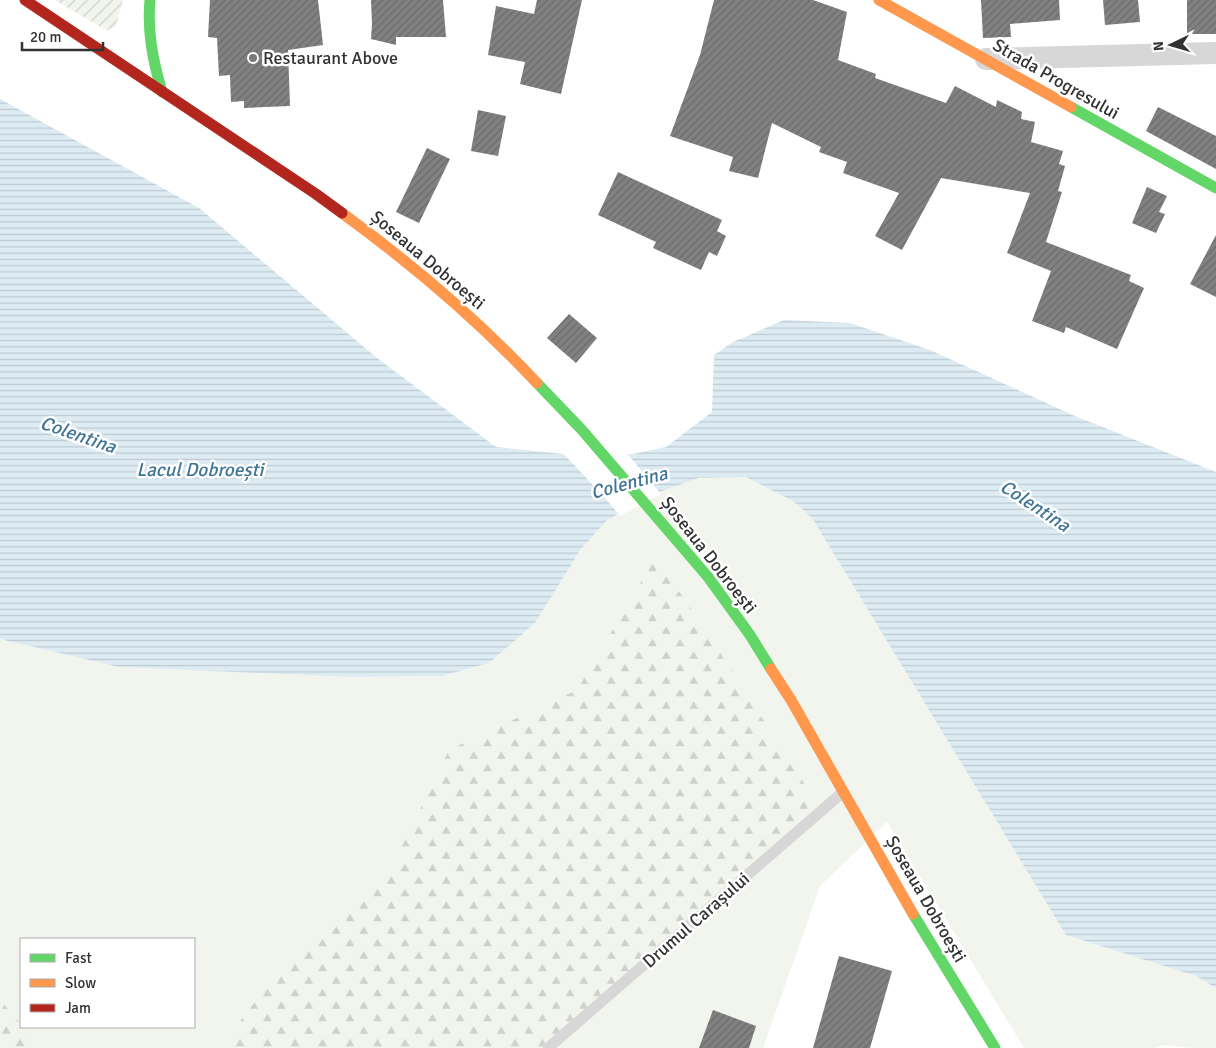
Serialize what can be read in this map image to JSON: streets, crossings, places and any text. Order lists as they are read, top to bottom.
{
  "streets": {
    "street": ["Strada Progresului", "Șoseaua Dobroești"],
    "lane": ["Drumul Carașului"]
  },
  "crossings": [
    ["Șoseaua Dobroești", "Drumul Carașului"]
  ],
  "water": ["Colentina", "Lacul Dobroești"],
  "places": ["Restaurant Above"],
  "legend": ["Fast", "Slow", "Jam"],
  "scale_bar": "20 m",
  "north": "left"
}
